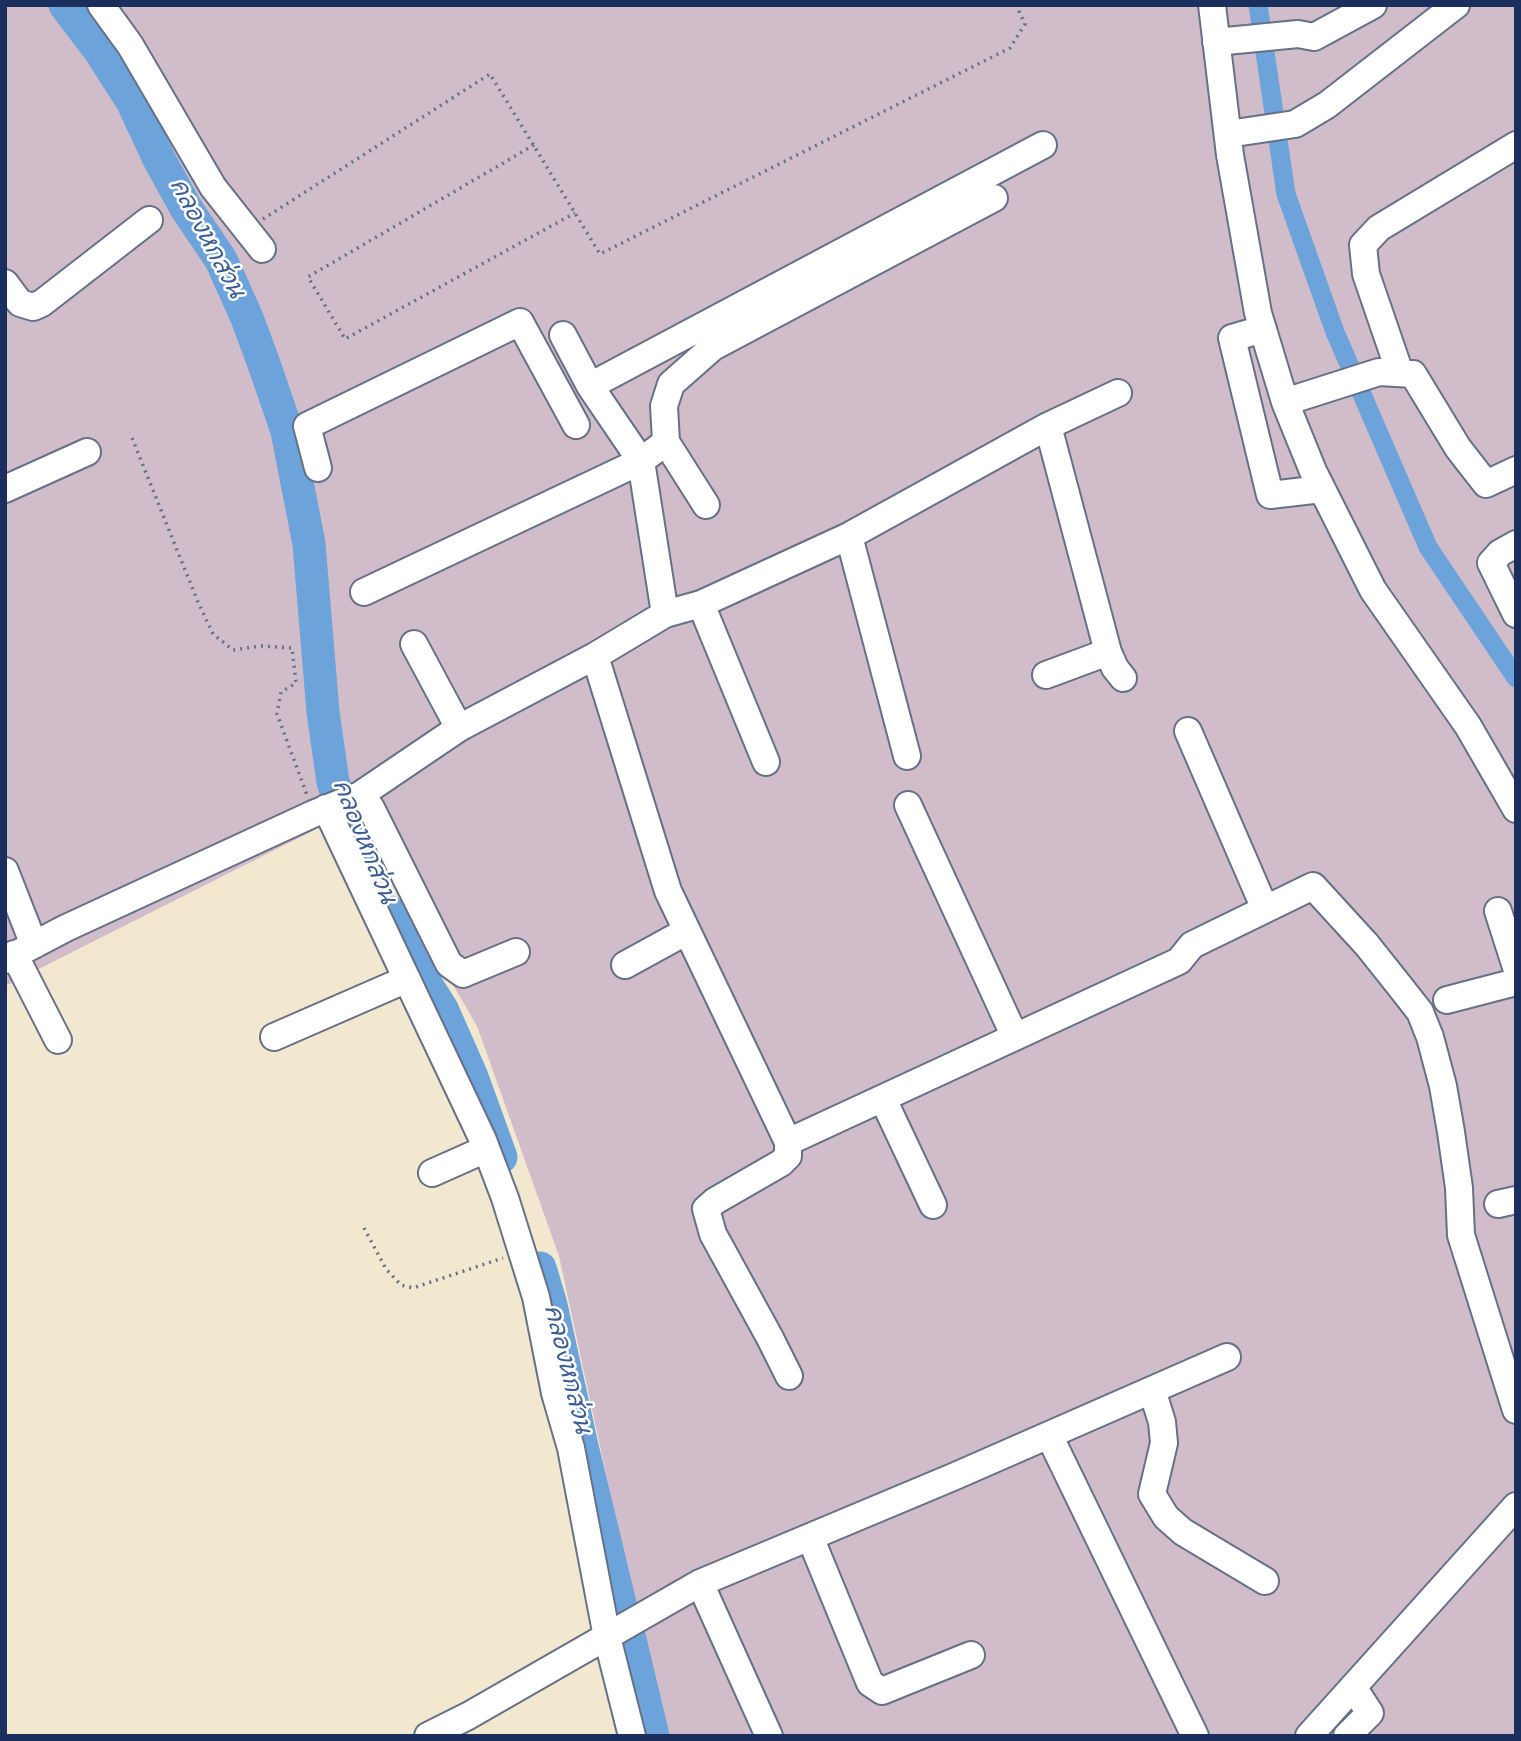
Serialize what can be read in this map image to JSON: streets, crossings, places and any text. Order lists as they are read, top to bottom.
{
  "water": ["คลองหกส่วน"]
}
